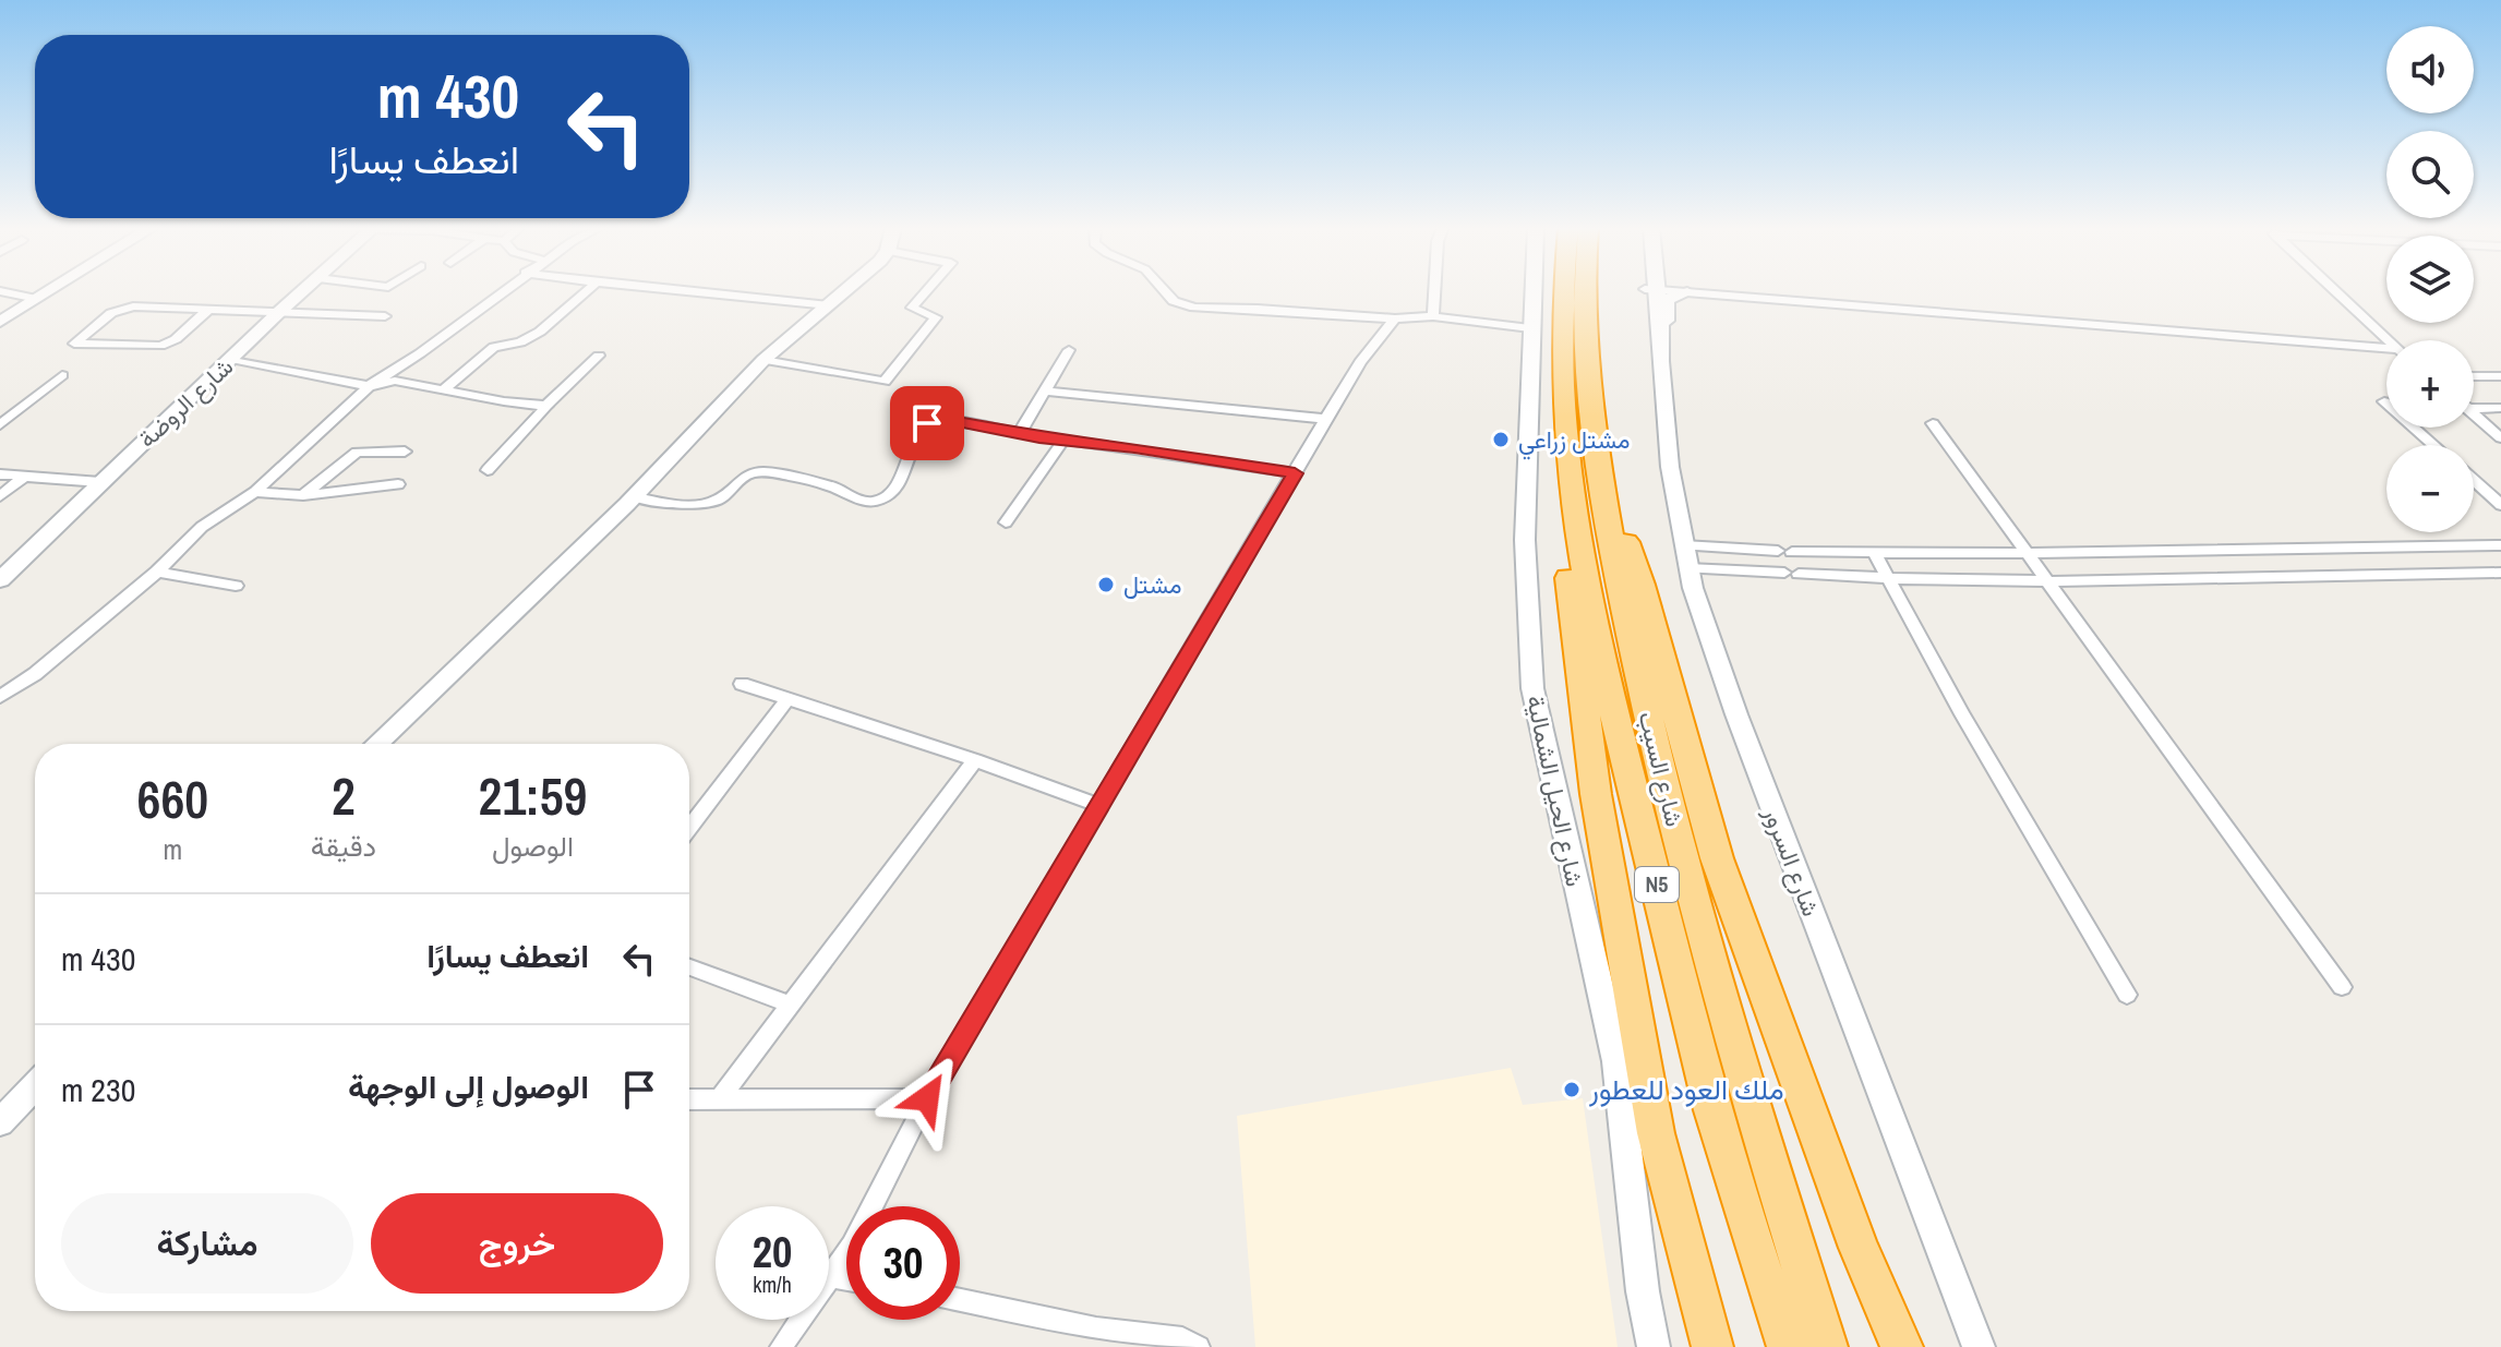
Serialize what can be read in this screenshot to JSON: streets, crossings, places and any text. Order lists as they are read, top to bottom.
{
  "streets": {
    "highway": ["شارع السيب", "N5"],
    "street": ["شارع الروضة", "شارع الحيل الشمالية", "شارع السرور"]
  },
  "places": ["مشتل زراعي", "مشتل", "ملك العود للعطور"],
  "page": {
    "map_buttons": ["+", "−"],
    "turn": ["430 m", "انعطف يسارًا"],
    "eta": [
      "21:59",
      "الوصول",
      "2",
      "دقيقة",
      "660",
      "m"
    ],
    "list": [
      {
        "name": "انعطف يسارًا",
        "value": "430 m"
      },
      {
        "name": "الوصول إلى الوجهة",
        "value": "230 m"
      }
    ],
    "buttons": ["خروج", "مشاركة"],
    "speed": "20 km/h",
    "limit": "30"
  }
}
